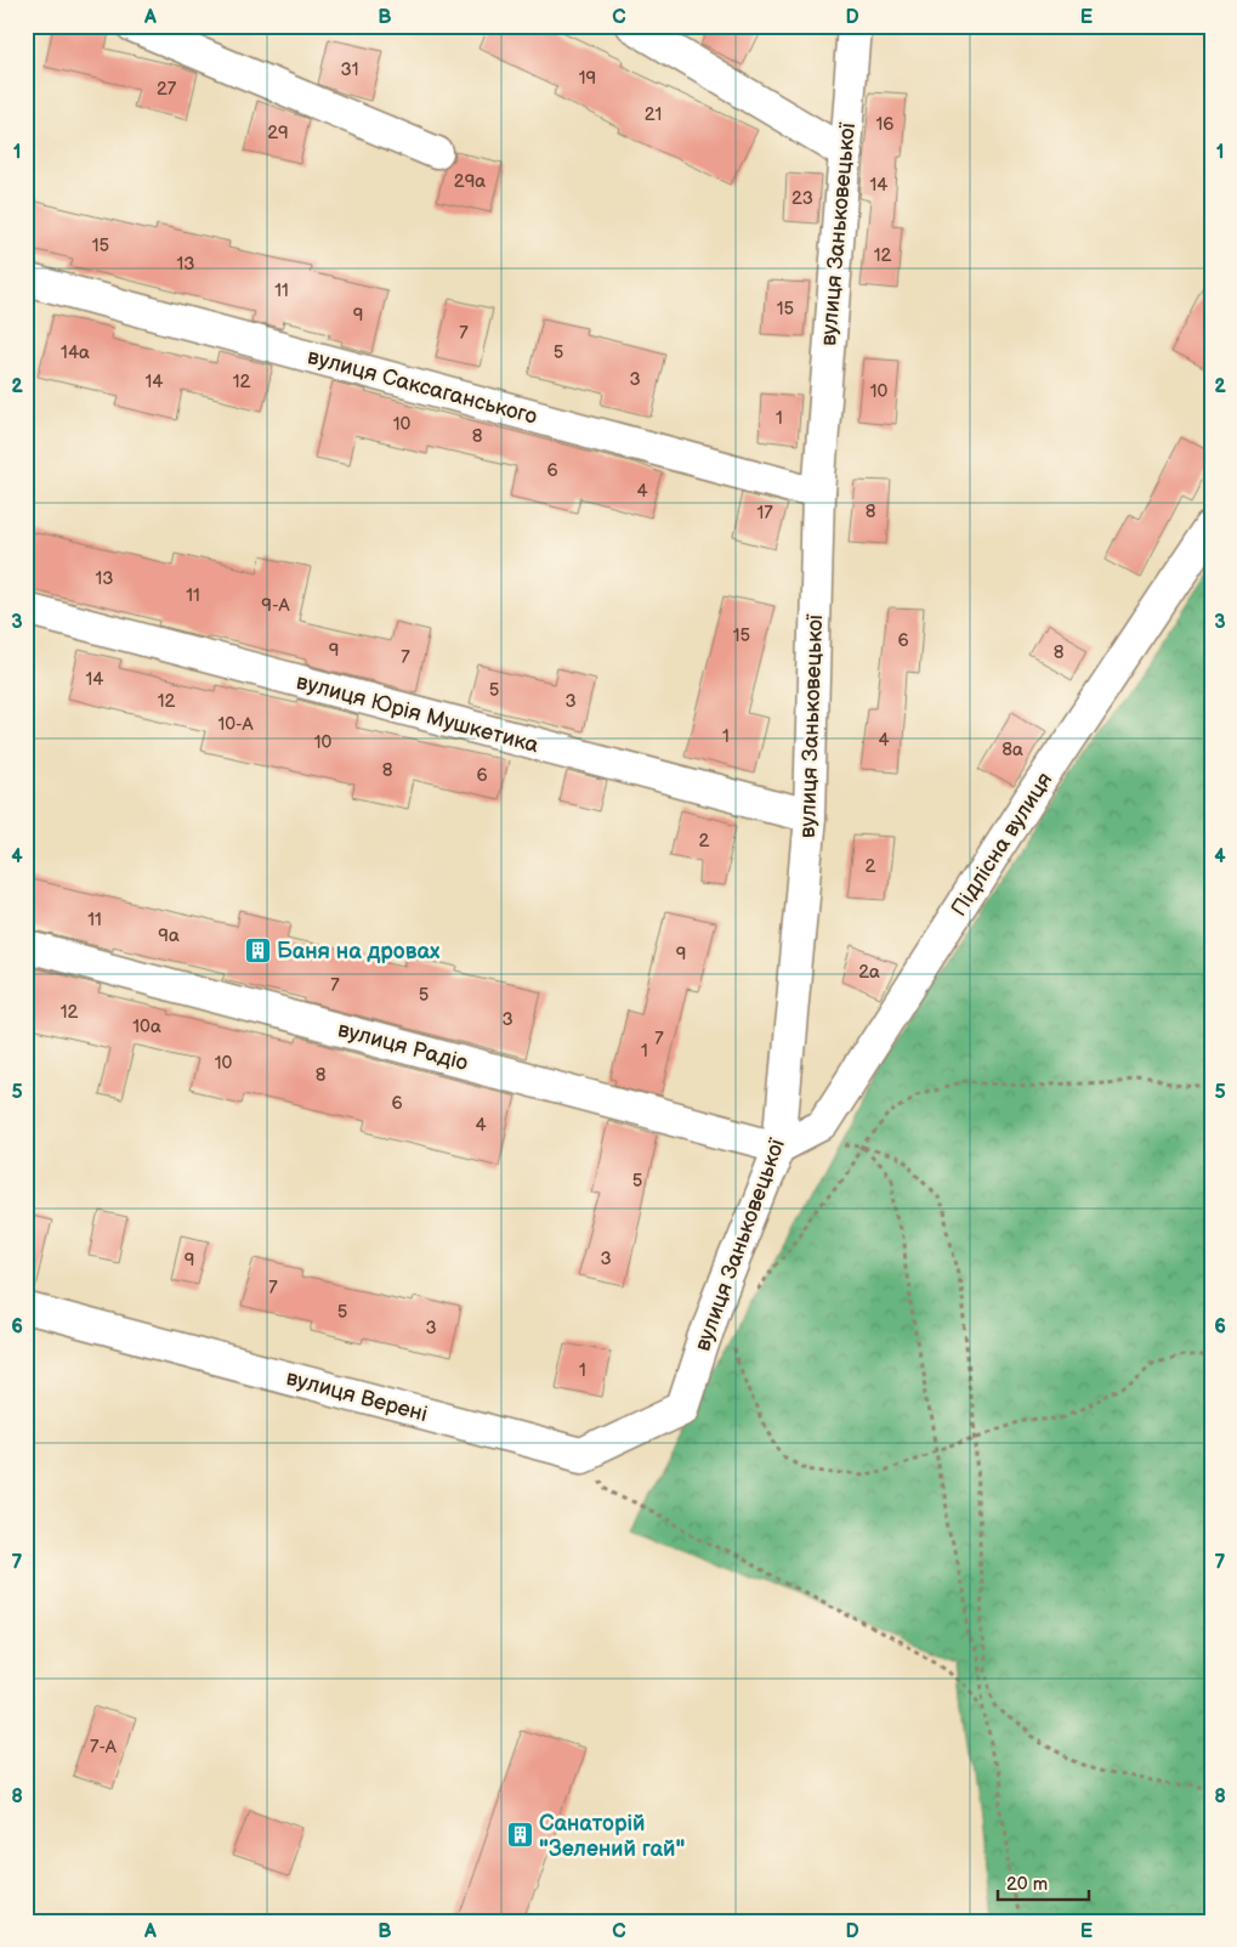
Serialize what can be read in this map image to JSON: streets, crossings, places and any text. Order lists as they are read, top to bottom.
{
  "streets": {
    "street": [
      "вулиця Заньковецької",
      "вулиця Саксаганського",
      "вулиця Юрія Мушкетика",
      "Підлісна вулиця",
      "вулиця Радіо",
      "вулиця Верені"
    ]
  },
  "crossings": [
    ["вулиця Заньковецької", "вулиця Саксаганського"],
    ["вулиця Заньковецької", "вулиця Юрія Мушкетика"],
    ["вулиця Заньковецької", "Підлісна вулиця"],
    ["вулиця Заньковецької", "вулиця Радіо"],
    ["вулиця Заньковецької", "вулиця Верені"],
    ["Підлісна вулиця", "вулиця Радіо"]
  ],
  "places": {
    "building": ["Баня на дровах", "Санаторій \"Зелений гай\""]
  },
  "house_numbers": [
    "31",
    "19",
    "27",
    "21",
    "16",
    "29",
    "29а",
    "14",
    "23",
    "15",
    "12",
    "13",
    "11",
    "15",
    "9",
    "7",
    "14а",
    "5",
    "3",
    "14",
    "12",
    "10",
    "1",
    "10",
    "8",
    "6",
    "4",
    "8",
    "17",
    "13",
    "11",
    "9-А",
    "15",
    "6",
    "9",
    "8",
    "7",
    "14",
    "5",
    "12",
    "3",
    "10-А",
    "1",
    "4",
    "10",
    "8а",
    "8",
    "6",
    "2",
    "2",
    "11",
    "9а",
    "9",
    "2а",
    "7",
    "5",
    "12",
    "3",
    "10а",
    "7",
    "1",
    "10",
    "8",
    "6",
    "4",
    "5",
    "3",
    "9",
    "7",
    "5",
    "3",
    "1",
    "7-А"
  ],
  "scale_bar": "20 m",
  "grid": {
    "columns": [
      "A",
      "B",
      "C",
      "D",
      "E"
    ],
    "rows": [
      "1",
      "2",
      "3",
      "4",
      "5",
      "6",
      "7",
      "8"
    ]
  }
}
